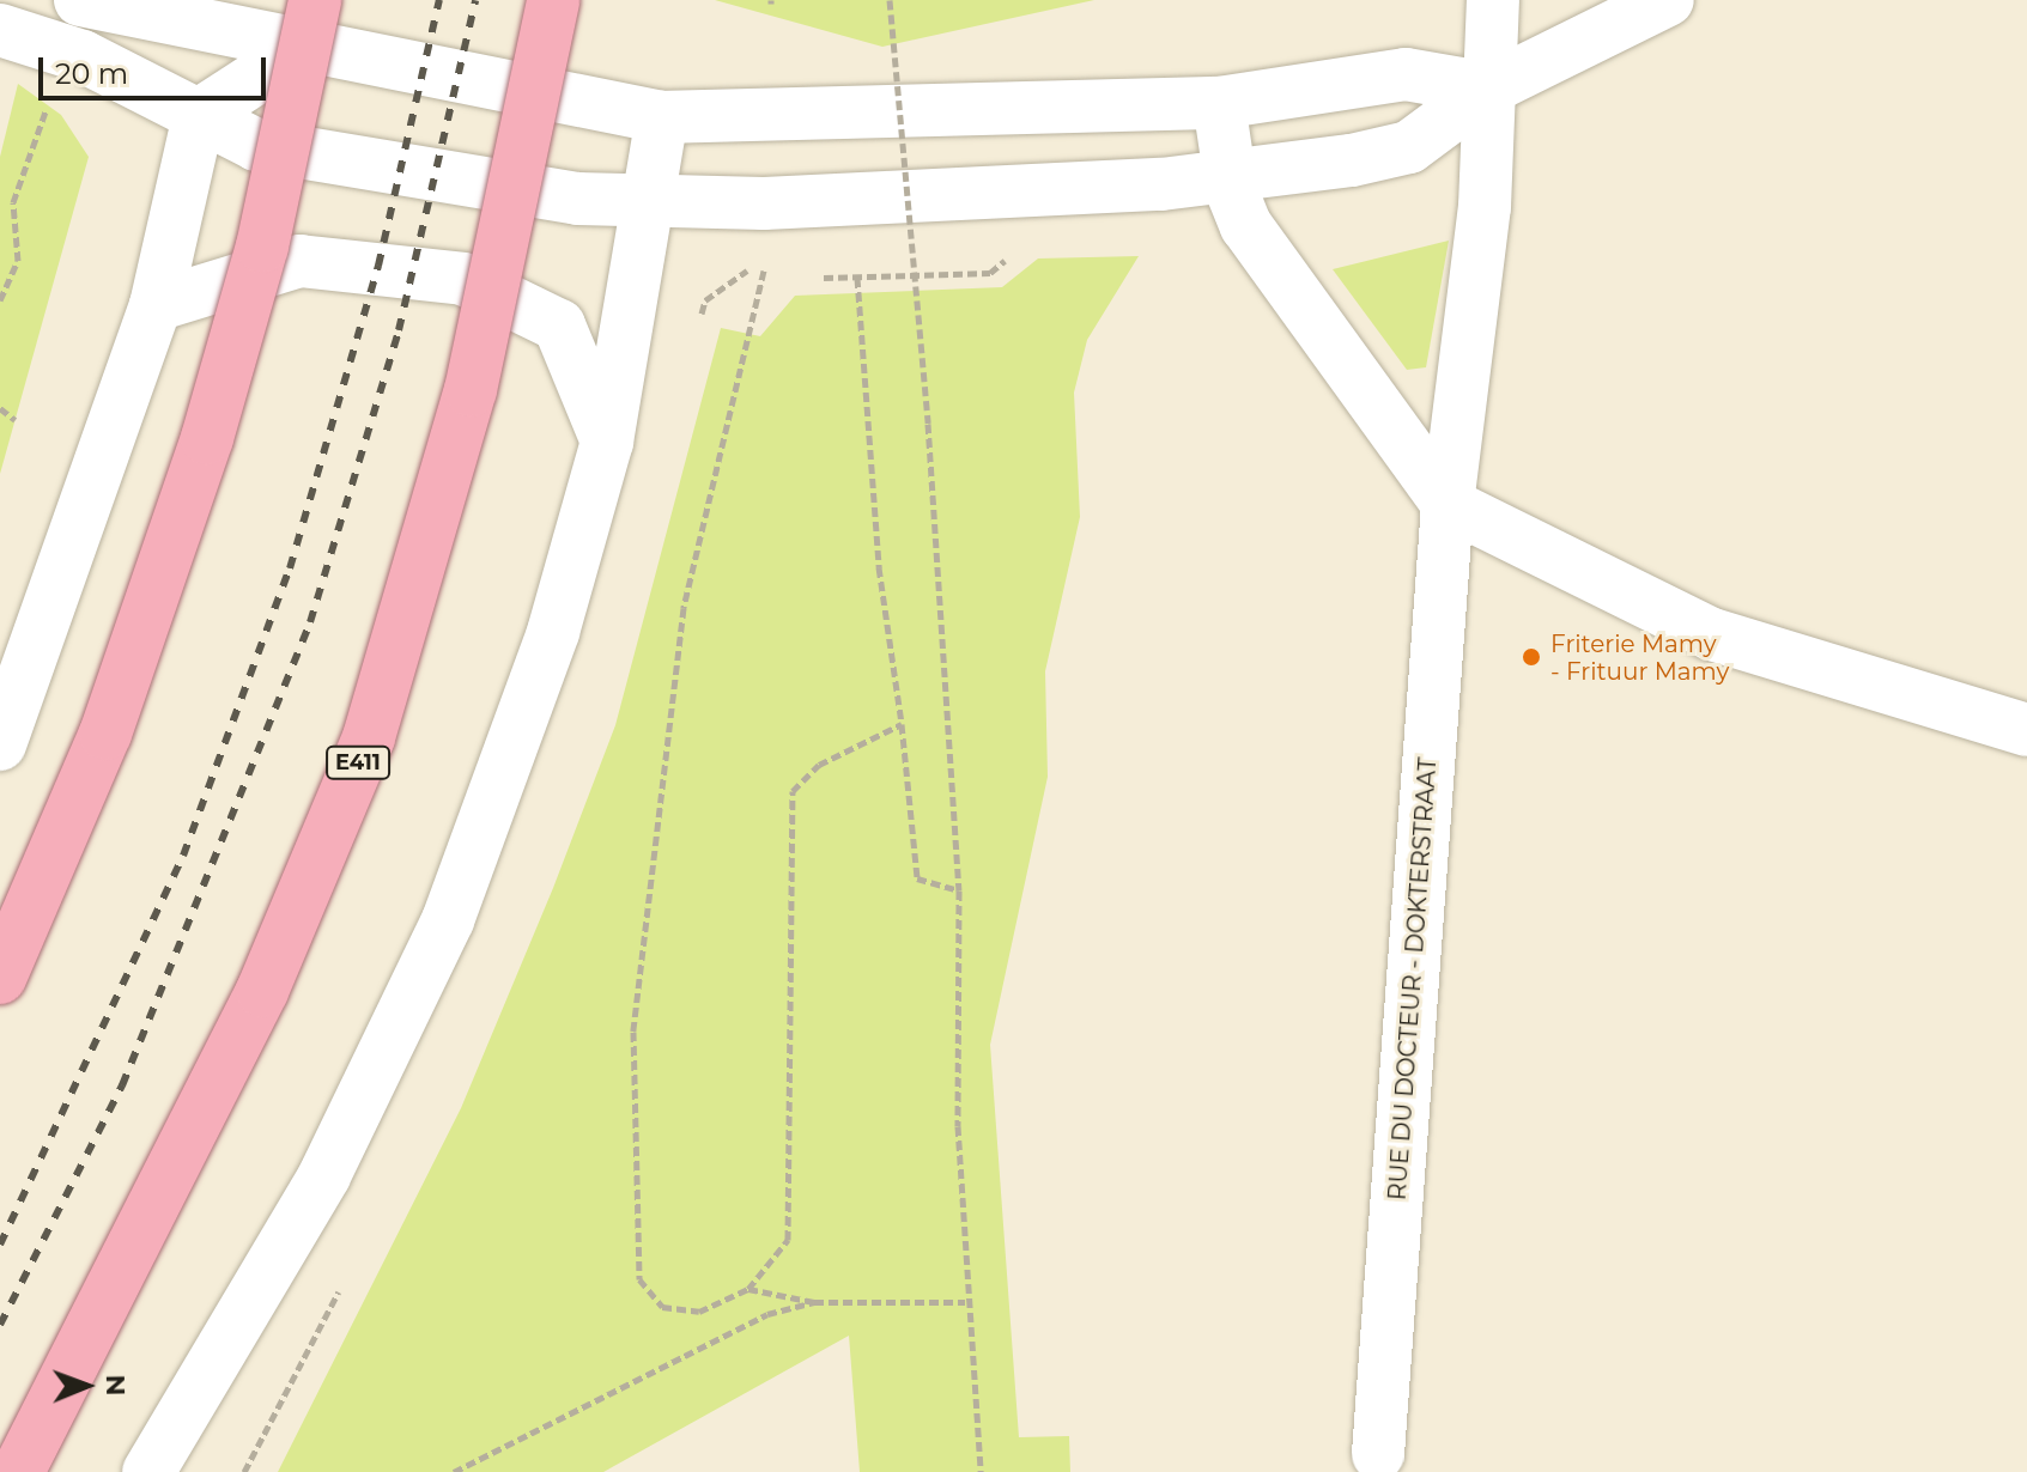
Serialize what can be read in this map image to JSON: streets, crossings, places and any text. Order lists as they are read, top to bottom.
{
  "streets": {
    "highway": ["E411"],
    "street": ["RUE DU DOCTEUR - DOKTERSTRAAT"]
  },
  "places": ["Friterie Mamy - Frituur Mamy"],
  "scale_bar": "20 m",
  "north": "right"
}
